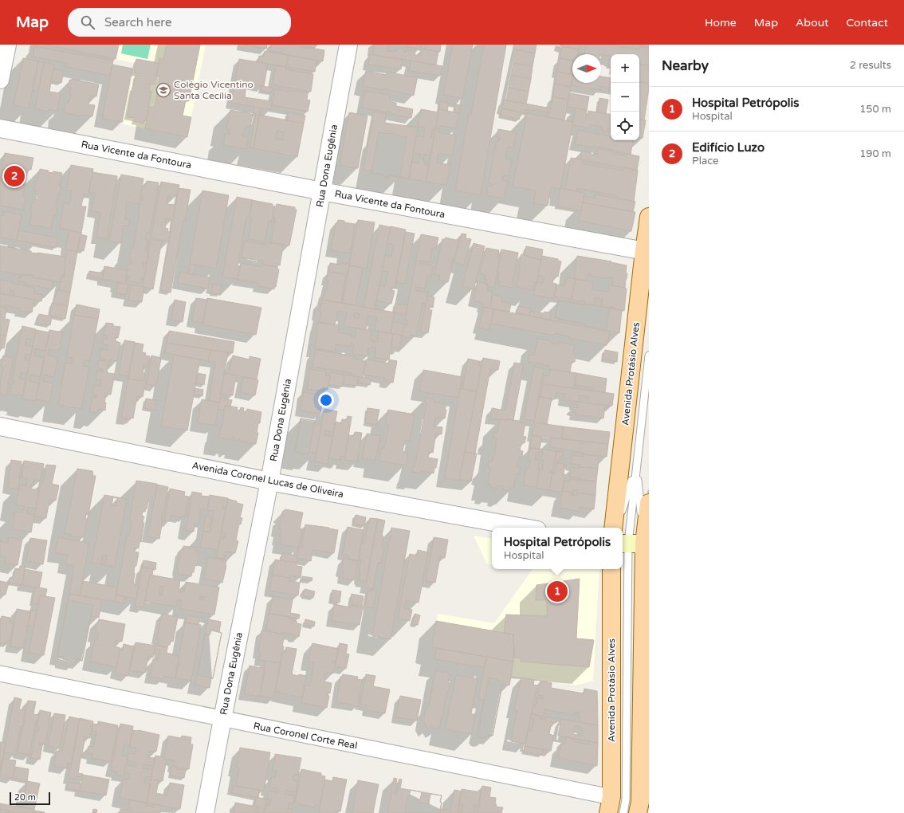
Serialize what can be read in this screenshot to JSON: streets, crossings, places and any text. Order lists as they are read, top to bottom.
{
  "streets": {
    "main road": ["Avenida Protásio Alves"],
    "street": [
      "Rua Vicente da Fontoura",
      "Rua Dona Eugênia",
      "Avenida Coronel Lucas de Oliveira",
      "Rua Coronel Corte Real"
    ]
  },
  "crossings": [
    ["Rua Vicente da Fontoura", "Rua Dona Eugênia"],
    ["Rua Vicente da Fontoura", "Avenida Protásio Alves"],
    ["Rua Dona Eugênia", "Avenida Coronel Lucas de Oliveira"],
    ["Rua Dona Eugênia", "Rua Coronel Corte Real"],
    ["Avenida Protásio Alves", "Rua Coronel Corte Real"]
  ],
  "places": {
    "school or university": ["Colégio Vicentino Santa Cecília"]
  },
  "scale_bar": "20 m",
  "north": "right",
  "page": {
    "header": "Map",
    "search": "Search here",
    "nav": [
      "Home",
      "Map",
      "About",
      "Contact"
    ],
    "heading": ["Nearby", "2 results"],
    "map_buttons": ["+", "−"],
    "list": [
      {
        "mark": "1",
        "name": "Hospital Petrópolis",
        "note": "Hospital",
        "value": "150 m"
      },
      {
        "mark": "2",
        "name": "Edifício Luzo",
        "note": "Place",
        "value": "190 m"
      }
    ],
    "pins": ["2", "1"],
    "popup": ["Hospital Petrópolis", "Hospital"],
    "scale": "20 m"
  }
}
